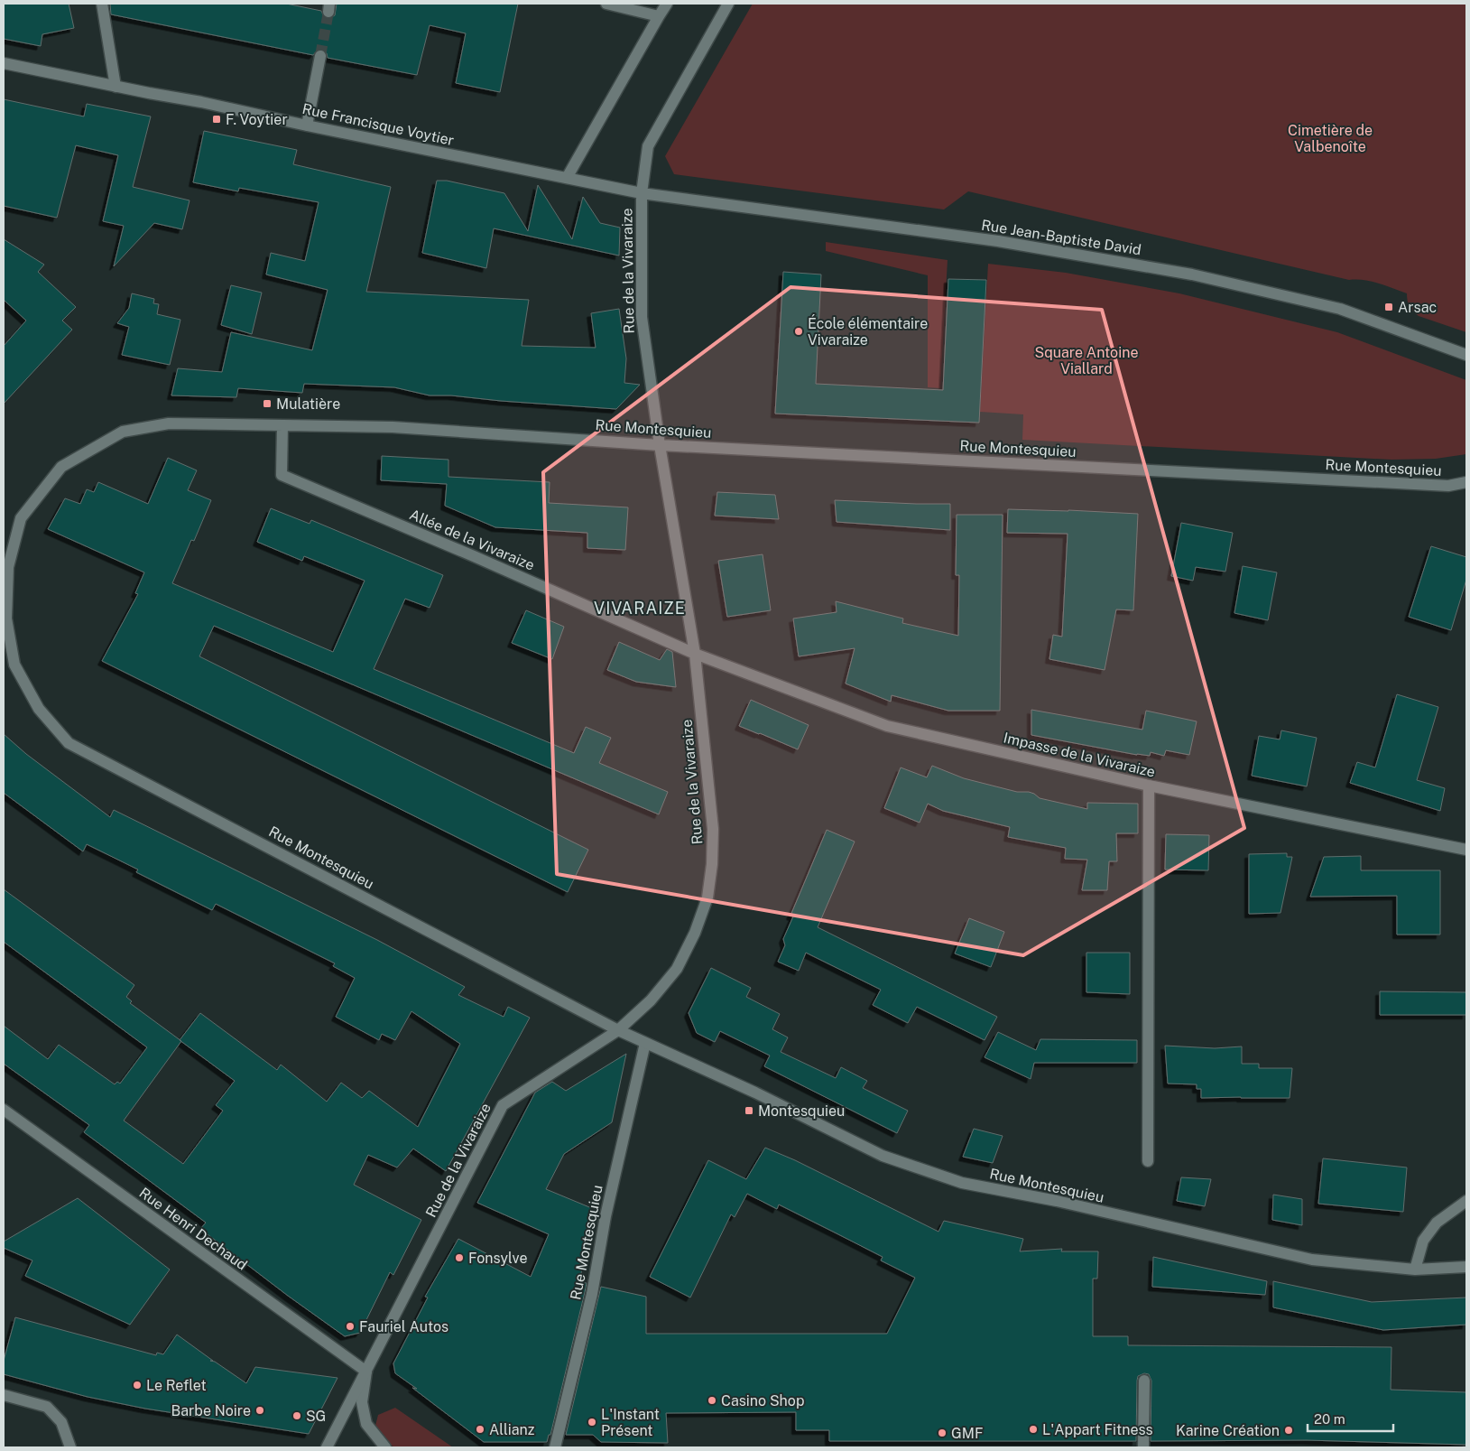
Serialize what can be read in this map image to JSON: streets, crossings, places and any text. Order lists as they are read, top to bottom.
{
  "streets": {
    "street": [
      "Rue Francisque Voytier",
      "Rue Jean-Baptiste David",
      "Rue de la Vivaraize",
      "Rue Montesquieu",
      "Allée de la Vivaraize",
      "Impasse de la Vivaraize",
      "Rue Henri Dechaud"
    ]
  },
  "crossings": [
    ["Rue Francisque Voytier", "Rue Jean-Baptiste David"],
    ["Rue Francisque Voytier", "Rue de la Vivaraize"],
    ["Rue Jean-Baptiste David", "Rue de la Vivaraize"],
    ["Rue de la Vivaraize", "Rue Montesquieu"],
    ["Rue de la Vivaraize", "Allée de la Vivaraize"],
    ["Rue de la Vivaraize", "Impasse de la Vivaraize"],
    ["Rue de la Vivaraize", "Rue Henri Dechaud"],
    ["Rue Montesquieu", "Allée de la Vivaraize"],
    ["Allée de la Vivaraize", "Impasse de la Vivaraize"]
  ],
  "districts": ["VIVARAIZE"],
  "parks": ["Cimetière de Valbenoîte", "Square Antoine Viallard"],
  "places": {
    "transit": [
      "F. Voytier",
      "Arsac",
      "Mulatière",
      "Montesquieu"
    ],
    "other": [
      "École élémentaire Vivaraize",
      "Fonsylve",
      "Fauriel Autos",
      "Le Reflet",
      "Casino Shop",
      "Barbe Noire",
      "SG",
      "L'Instant Présent",
      "Allianz",
      "L'Appart Fitness",
      "Karine Création",
      "GMF"
    ]
  },
  "scale_bar": "20 m"
}
